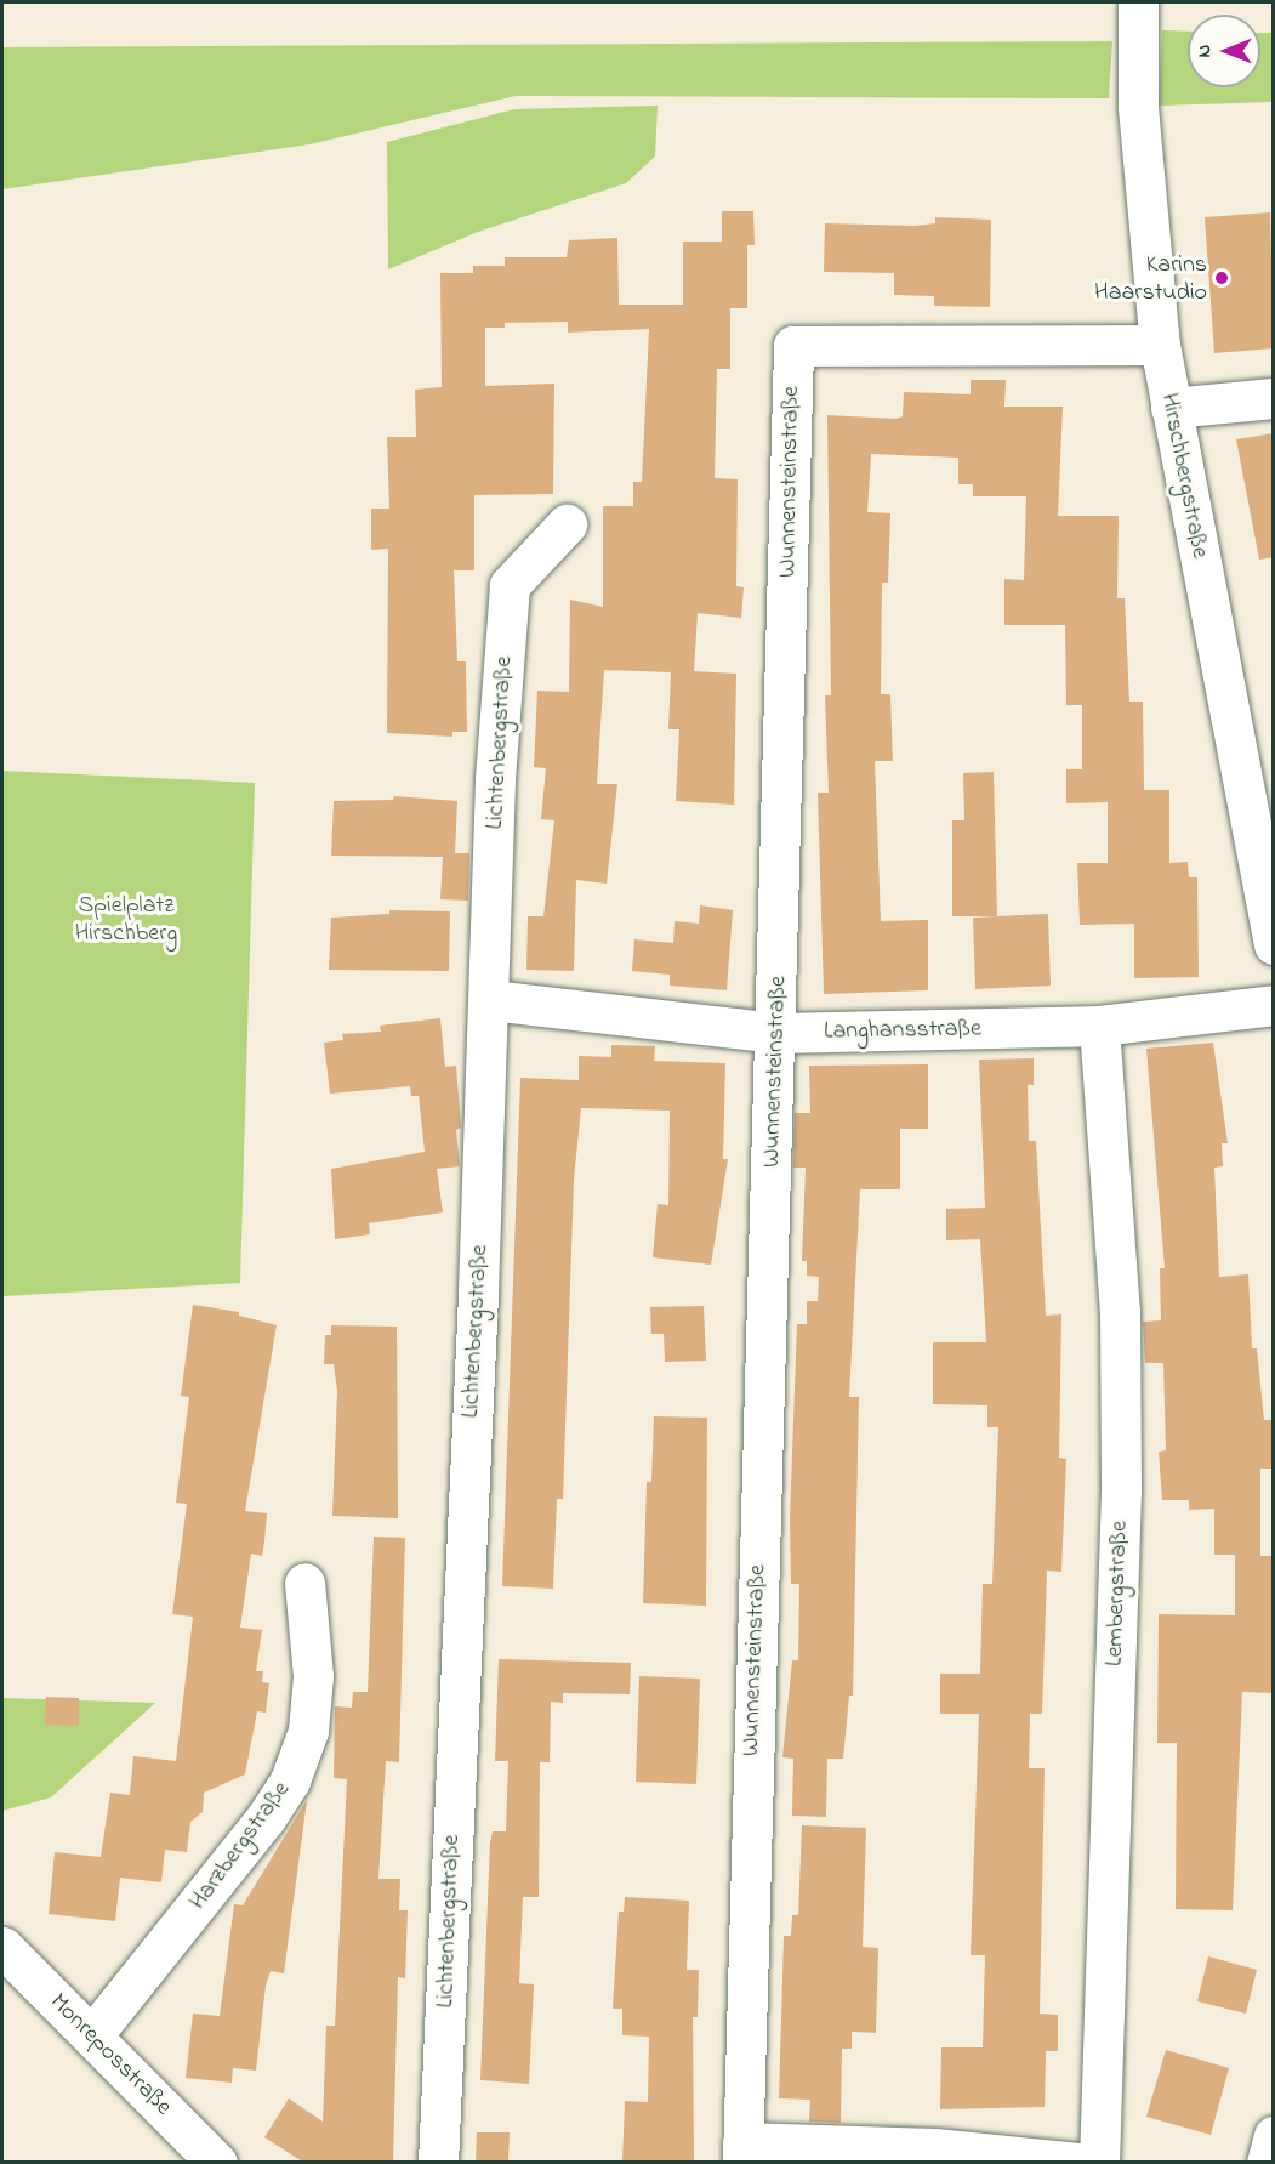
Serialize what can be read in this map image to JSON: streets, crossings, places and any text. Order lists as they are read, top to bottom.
{
  "streets": {
    "street": [
      "Hirschbergstraße",
      "Wunnensteinstraße",
      "Lichtenbergstraße",
      "Langhansstraße",
      "Lembergstraße",
      "Harzbergstraße",
      "Monreposstraße"
    ]
  },
  "crossings": [
    ["Hirschbergstraße", "Wunnensteinstraße"],
    ["Wunnensteinstraße", "Langhansstraße"],
    ["Lichtenbergstraße", "Langhansstraße"],
    ["Langhansstraße", "Lembergstraße"],
    ["Harzbergstraße", "Monreposstraße"]
  ],
  "parks": ["Spielplatz Hirschberg"],
  "places": ["Karins Haarstudio"],
  "north": "left"
}
